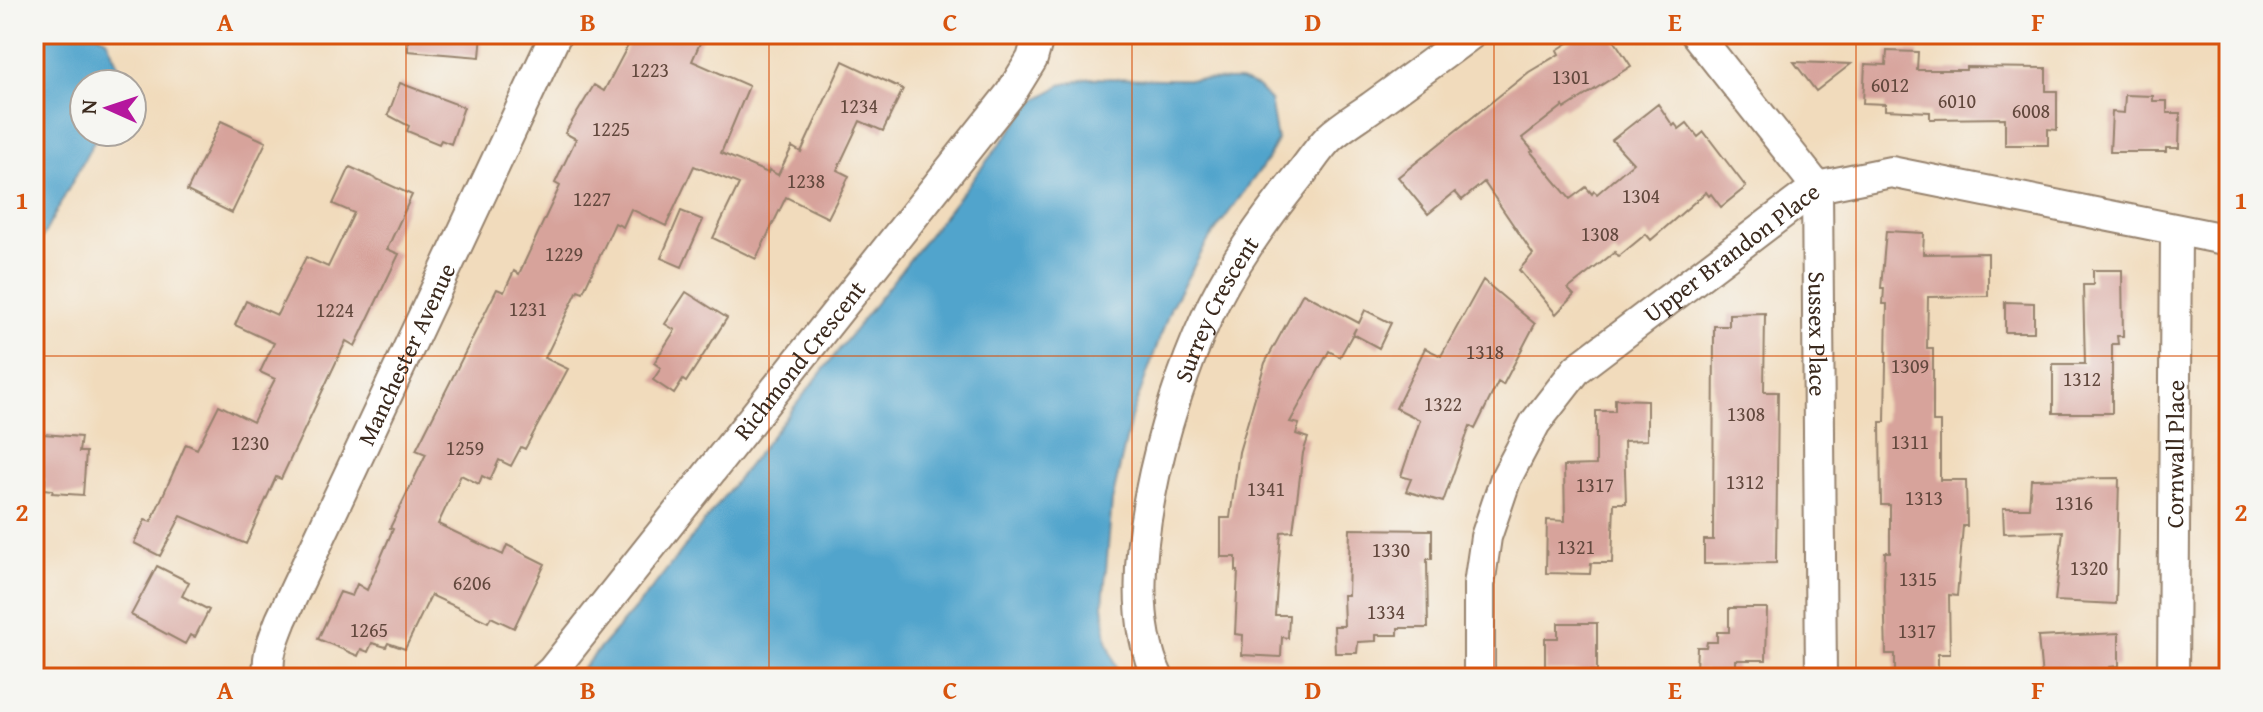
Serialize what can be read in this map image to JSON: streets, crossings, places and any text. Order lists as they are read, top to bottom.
{
  "streets": {
    "street": [
      "Upper Brandon Place",
      "Surrey Crescent",
      "Sussex Place",
      "Manchester Avenue",
      "Richmond Crescent",
      "Cornwall Place"
    ]
  },
  "crossings": [
    ["Upper Brandon Place", "Sussex Place"],
    ["Upper Brandon Place", "Cornwall Place"]
  ],
  "house_numbers": [
    "1223",
    "1301",
    "6012",
    "6010",
    "1234",
    "6008",
    "1225",
    "1238",
    "1304",
    "1227",
    "1308",
    "1229",
    "1231",
    "1224",
    "1318",
    "1309",
    "1312",
    "1322",
    "1308",
    "1311",
    "1230",
    "1259",
    "1312",
    "1317",
    "1341",
    "1313",
    "1316",
    "1321",
    "1330",
    "1320",
    "1315",
    "6206",
    "1334",
    "1265",
    "1317"
  ],
  "north": "left",
  "grid": {
    "columns": [
      "A",
      "B",
      "C",
      "D",
      "E",
      "F"
    ],
    "rows": ["1", "2"]
  }
}
